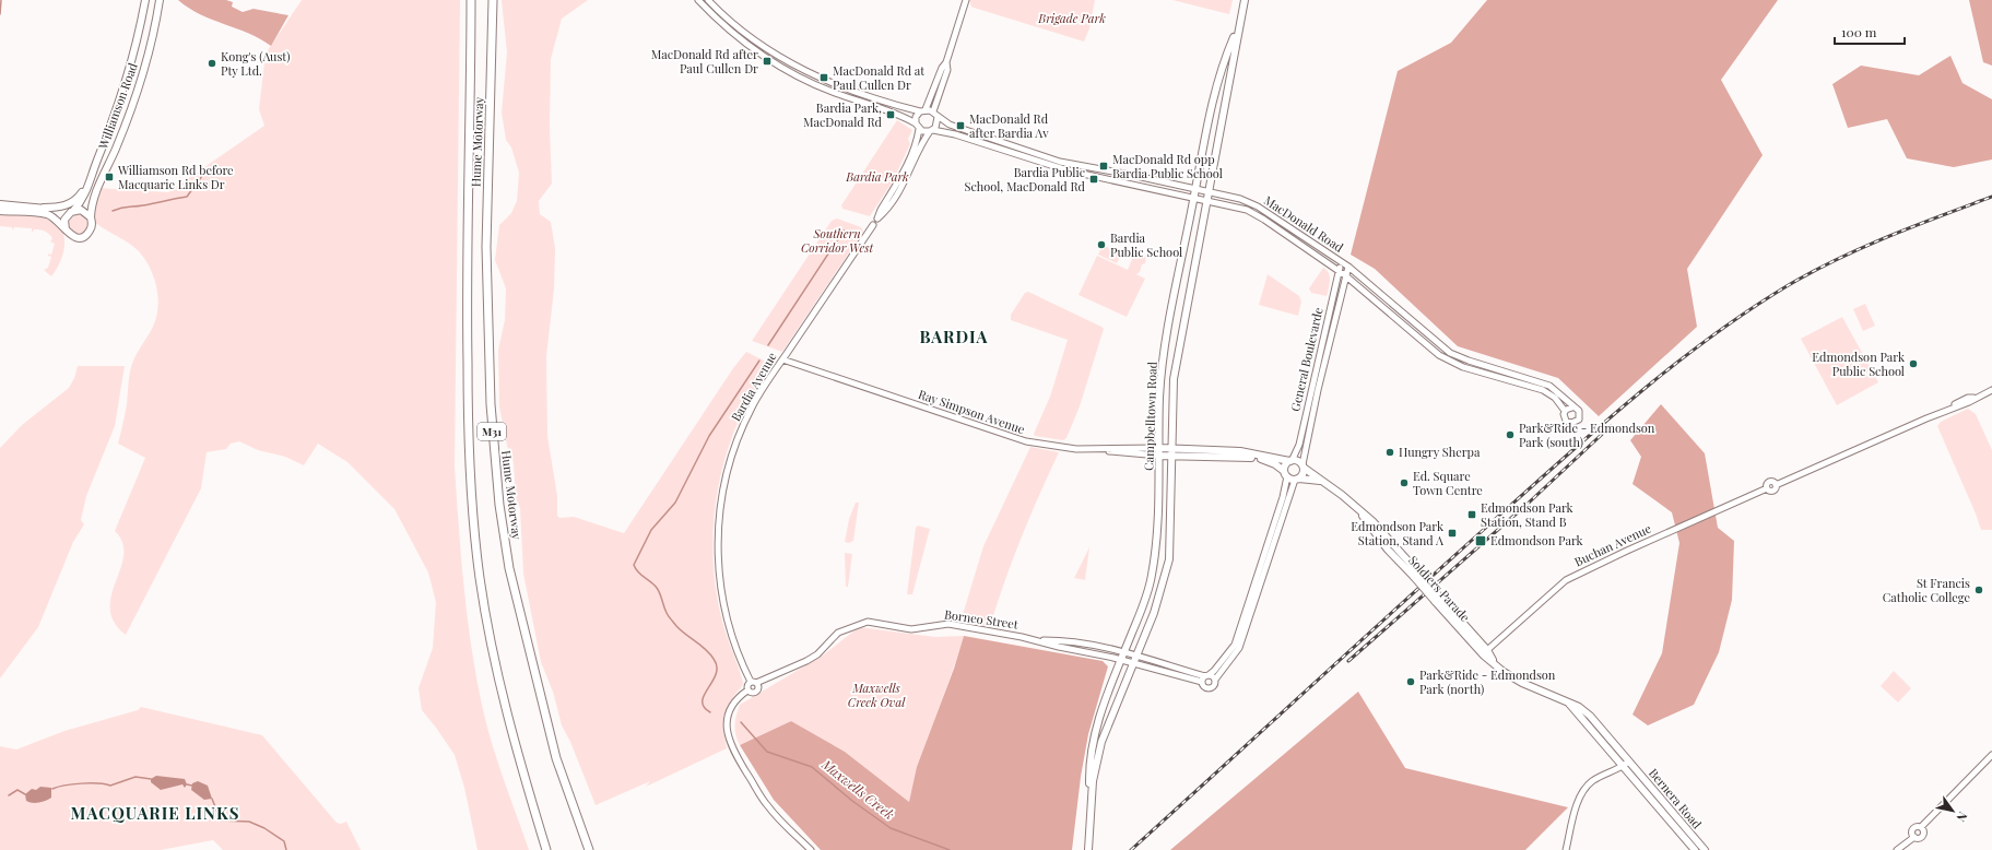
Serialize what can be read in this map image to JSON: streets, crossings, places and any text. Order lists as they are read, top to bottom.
{
  "streets": {
    "highway": ["Hume Motorway", "M31"],
    "main road": [
      "Williamson Road",
      "Campbelltown Road",
      "Soldiers Parade",
      "Bernera Road"
    ],
    "street": [
      "MacDonald Road",
      "General Boulevarde",
      "Bardia Avenue",
      "Ray Simpson Avenue",
      "Buchan Avenue",
      "Borneo Street"
    ]
  },
  "crossings": [
    ["MacDonald Road", "General Boulevarde"],
    ["MacDonald Road", "Campbelltown Road"],
    ["General Boulevarde", "Soldiers Parade"],
    ["Bardia Avenue", "Ray Simpson Avenue"],
    ["Bardia Avenue", "Borneo Street"],
    ["Ray Simpson Avenue", "Campbelltown Road"],
    ["Campbelltown Road", "Borneo Street"],
    ["Buchan Avenue", "Soldiers Parade"],
    ["Soldiers Parade", "Bernera Road"]
  ],
  "districts": ["BARDIA", "MACQUARIE LINKS"],
  "water": ["Maxwells Creek"],
  "parks": [
    "Brigade Park",
    "Bardia Park",
    "Southern Corridor West",
    "Maxwells Creek Oval"
  ],
  "places": {
    "transit": [
      "MacDonald Rd after Paul Cullen Dr",
      "MacDonald Rd at Paul Cullen Dr",
      "Bardia Park, MacDonald Rd",
      "MacDonald Rd after Bardia Av",
      "MacDonald Rd opp Bardia Public School",
      "Williamson Rd before Macquarie Links Dr",
      "Bardia Public School, MacDonald Rd",
      "Edmondson Park Station, Stand B",
      "Edmondson Park Station, Stand A",
      "Edmondson Park"
    ],
    "other": [
      "Kong's (Aust) Pty Ltd.",
      "Bardia Public School",
      "Edmondson Park Public School",
      "Park&Ride - Edmondson Park (south)",
      "Hungry Sherpa",
      "Ed. Square Town Centre",
      "St Francis Catholic College",
      "Park&Ride - Edmondson Park (north)"
    ]
  },
  "scale_bar": "100 m",
  "north": "bottom right"
}
